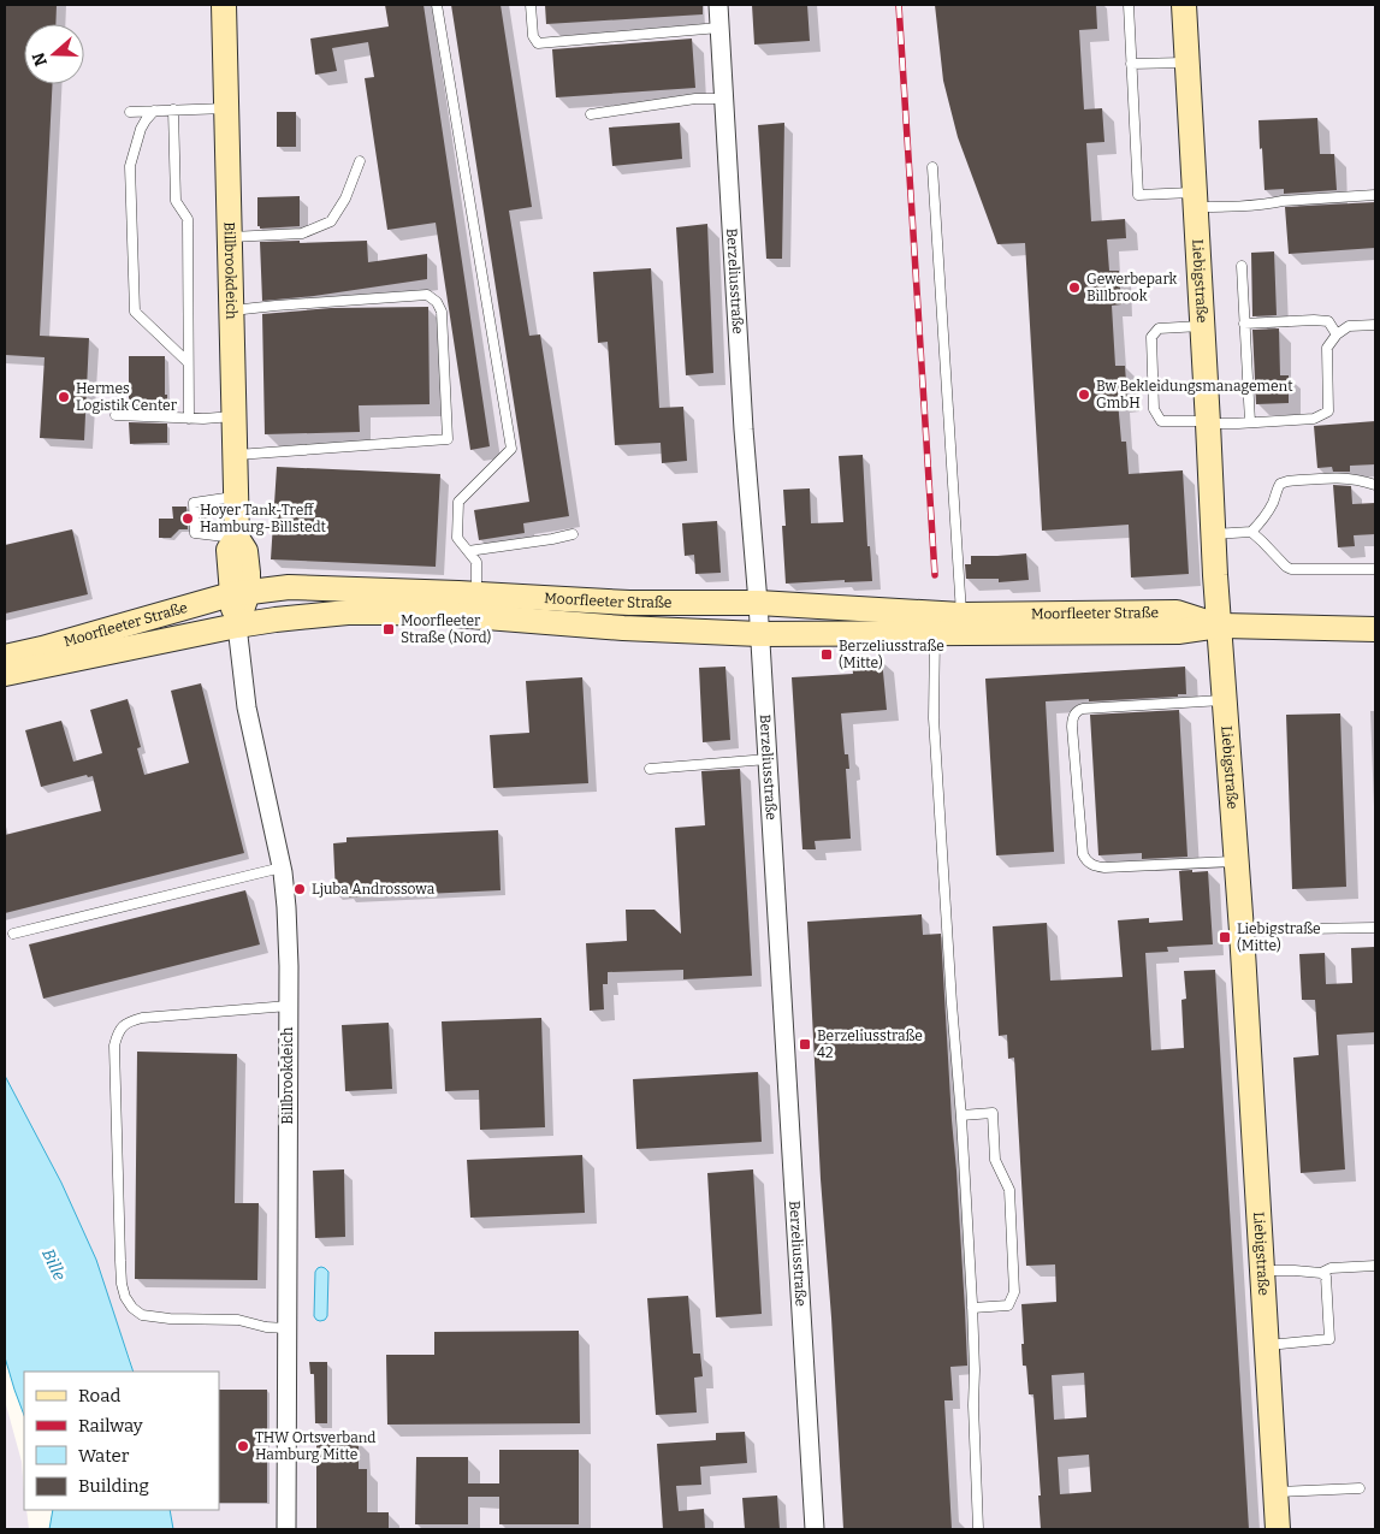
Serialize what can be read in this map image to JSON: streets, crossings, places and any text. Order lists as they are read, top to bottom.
{
  "streets": {
    "main road": ["Billbrookdeich", "Liebigstraße", "Moorfleeter Straße"],
    "street": ["Berzeliusstraße"]
  },
  "crossings": [
    ["Billbrookdeich", "Moorfleeter Straße"],
    ["Berzeliusstraße", "Moorfleeter Straße"],
    ["Liebigstraße", "Moorfleeter Straße"]
  ],
  "water": ["Bille"],
  "places": {
    "other": [
      "Gewerbepark Billbrook",
      "Bw Bekleidungsmanagement GmbH",
      "Hermes Logistik Center",
      "Hoyer Tank-Treff Hamburg-Billstedt",
      "Ljuba Androssowa",
      "THW Ortsverband Hamburg Mitte"
    ],
    "transit": [
      "Moorfleeter Straße (Nord)",
      "Berzeliusstraße (Mitte)",
      "Liebigstraße (Mitte)",
      "Berzeliusstraße 42"
    ]
  },
  "legend": [
    "Road",
    "Railway",
    "Water",
    "Building"
  ],
  "north": "left"
}
